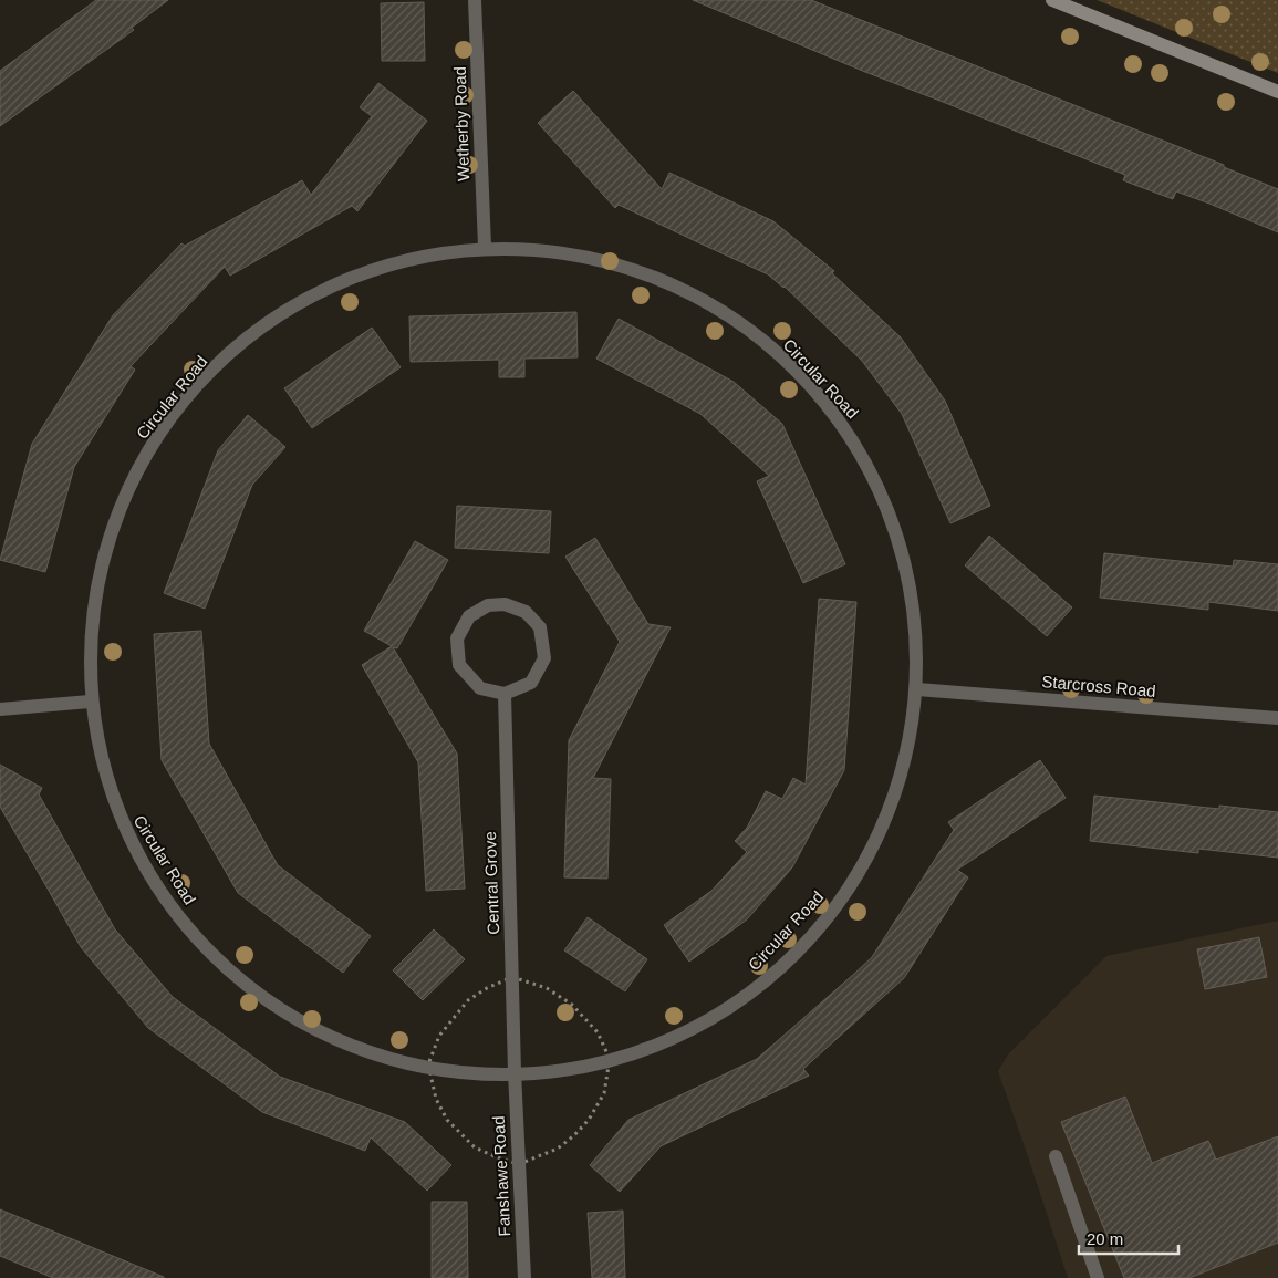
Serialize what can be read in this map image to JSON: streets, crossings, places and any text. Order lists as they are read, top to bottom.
{
  "streets": {
    "street": [
      "Wetherby Road",
      "Circular Road",
      "Starcross Road",
      "Central Grove",
      "Fanshawe Road"
    ]
  },
  "crossings": [
    ["Wetherby Road", "Circular Road"],
    ["Circular Road", "Starcross Road"],
    ["Circular Road", "Central Grove"],
    ["Circular Road", "Fanshawe Road"],
    ["Central Grove", "Fanshawe Road"]
  ],
  "scale_bar": "20 m"
}
